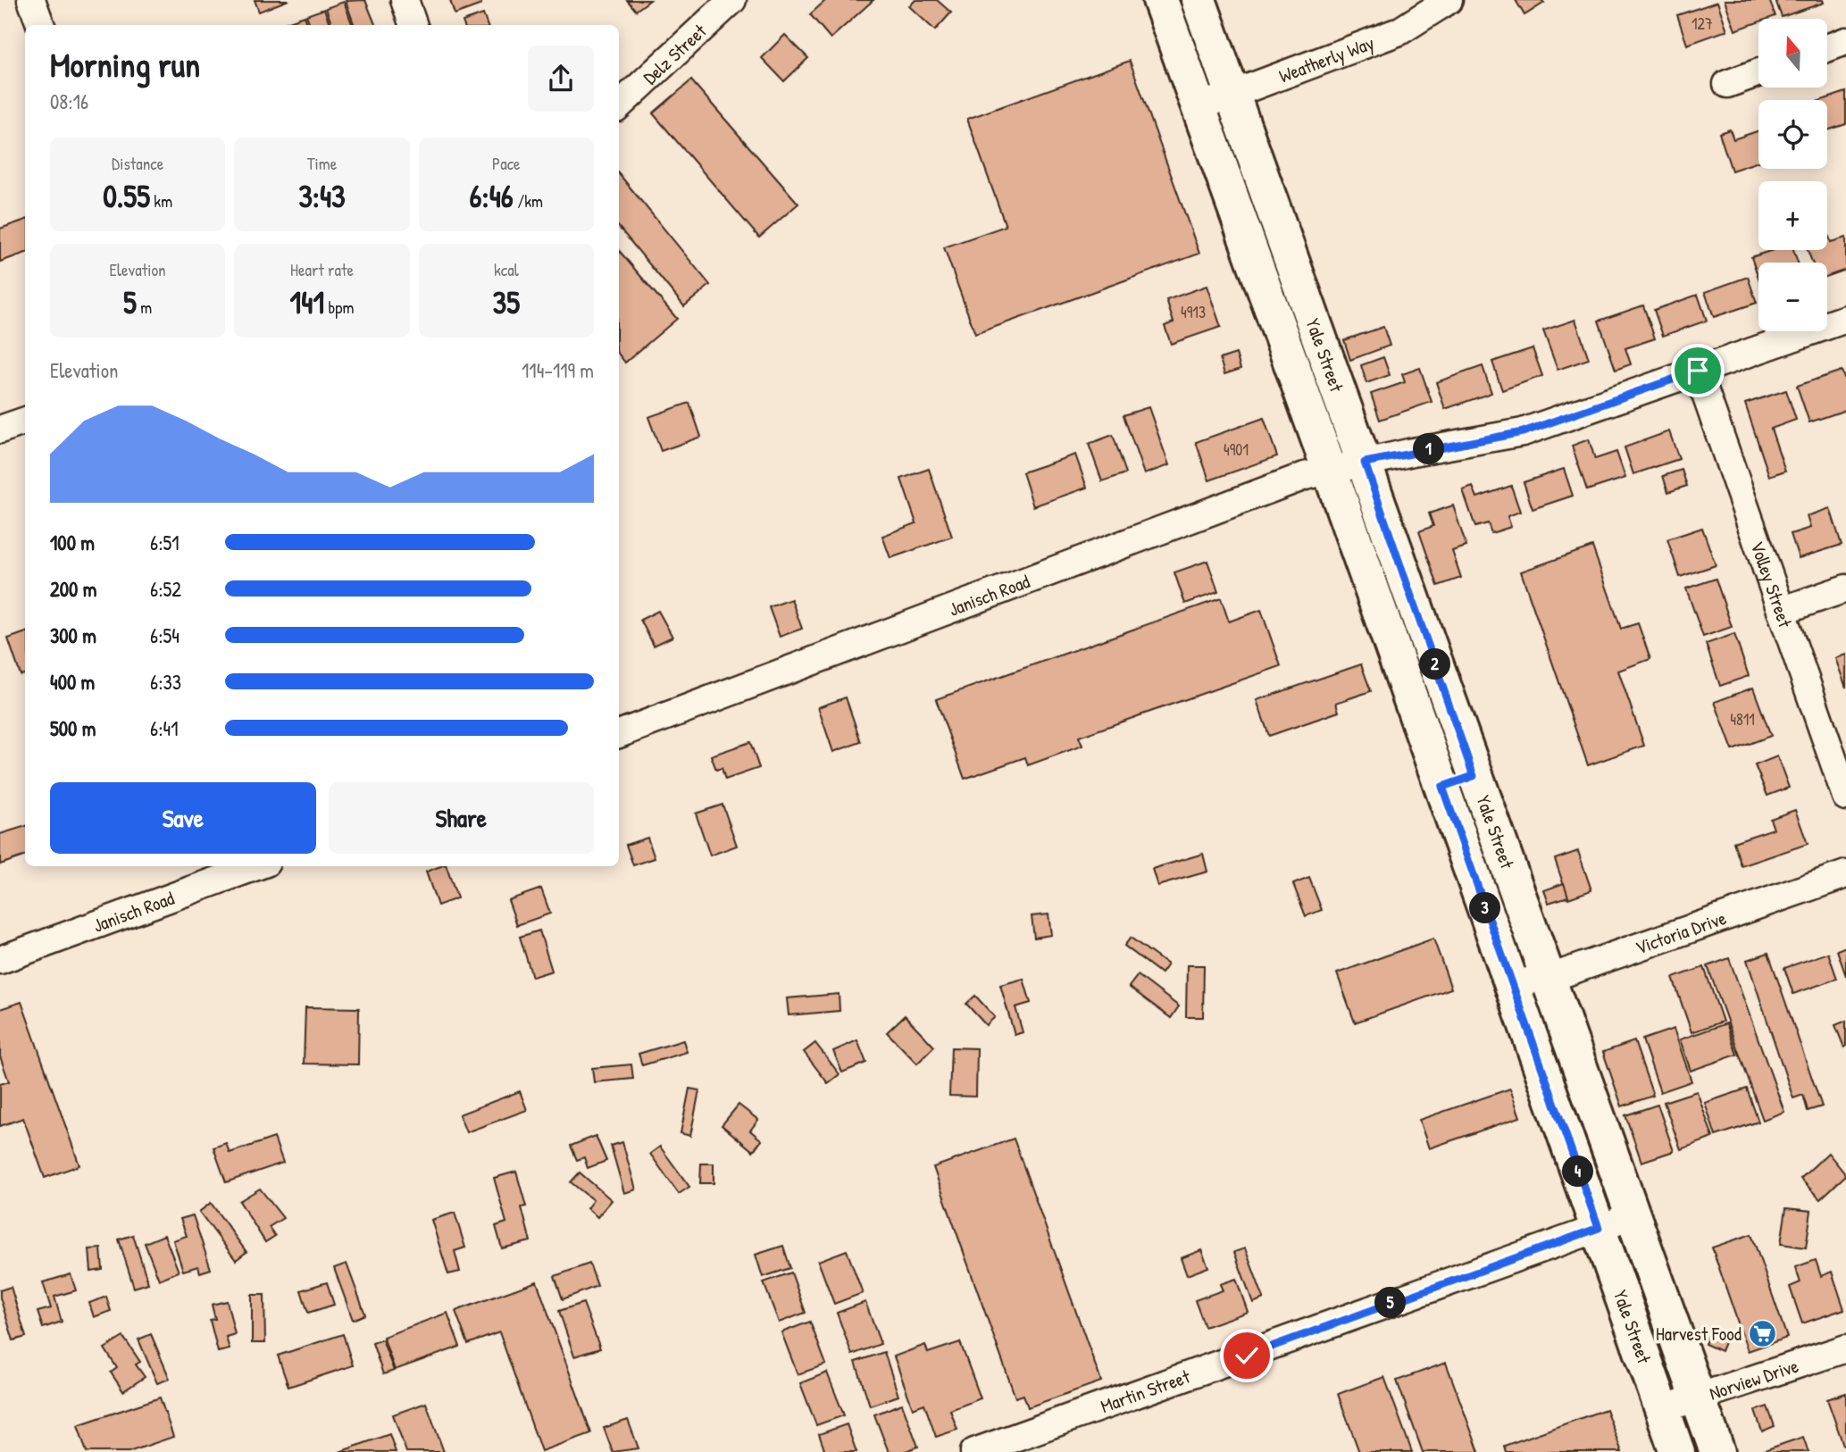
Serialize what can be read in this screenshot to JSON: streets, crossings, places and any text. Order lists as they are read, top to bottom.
{
  "streets": {
    "main road": ["Yale Street"],
    "street": [
      "Delz Street",
      "Weatherly Way",
      "Volley Street",
      "Janisch Road",
      "Victoria Drive",
      "Norview Drive",
      "Martin Street"
    ]
  },
  "crossings": [
    ["Weatherly Way", "Yale Street"],
    ["Yale Street", "Janisch Road"],
    ["Yale Street", "Victoria Drive"],
    ["Yale Street", "Norview Drive"],
    ["Yale Street", "Martin Street"],
    ["Volley Street", "Janisch Road"]
  ],
  "places": {
    "supermarket": ["Harvest Food"]
  },
  "house_numbers": [
    "127",
    "4913",
    "4901",
    "4811"
  ],
  "north": "top",
  "page": {
    "map_buttons": ["+", "−"],
    "heading": ["Morning run", "08:16"],
    "stats": [
      ["Distance", "0.55 km"],
      ["Time", "3:43"],
      ["Pace", "6:46 /km"],
      ["Elevation", "5 m"],
      ["Heart rate", "141 bpm"],
      ["kcal", "35"]
    ],
    "chart": ["Elevation", "114–119 m"],
    "pins": [
      "1",
      "2",
      "3",
      "4",
      "5"
    ],
    "list": [
      {
        "name": "100 m",
        "note": "6:51"
      },
      {
        "name": "200 m",
        "note": "6:52"
      },
      {
        "name": "300 m",
        "note": "6:54"
      },
      {
        "name": "400 m",
        "note": "6:33"
      },
      {
        "name": "500 m",
        "note": "6:41"
      }
    ],
    "buttons": ["Save", "Share"]
  }
}
